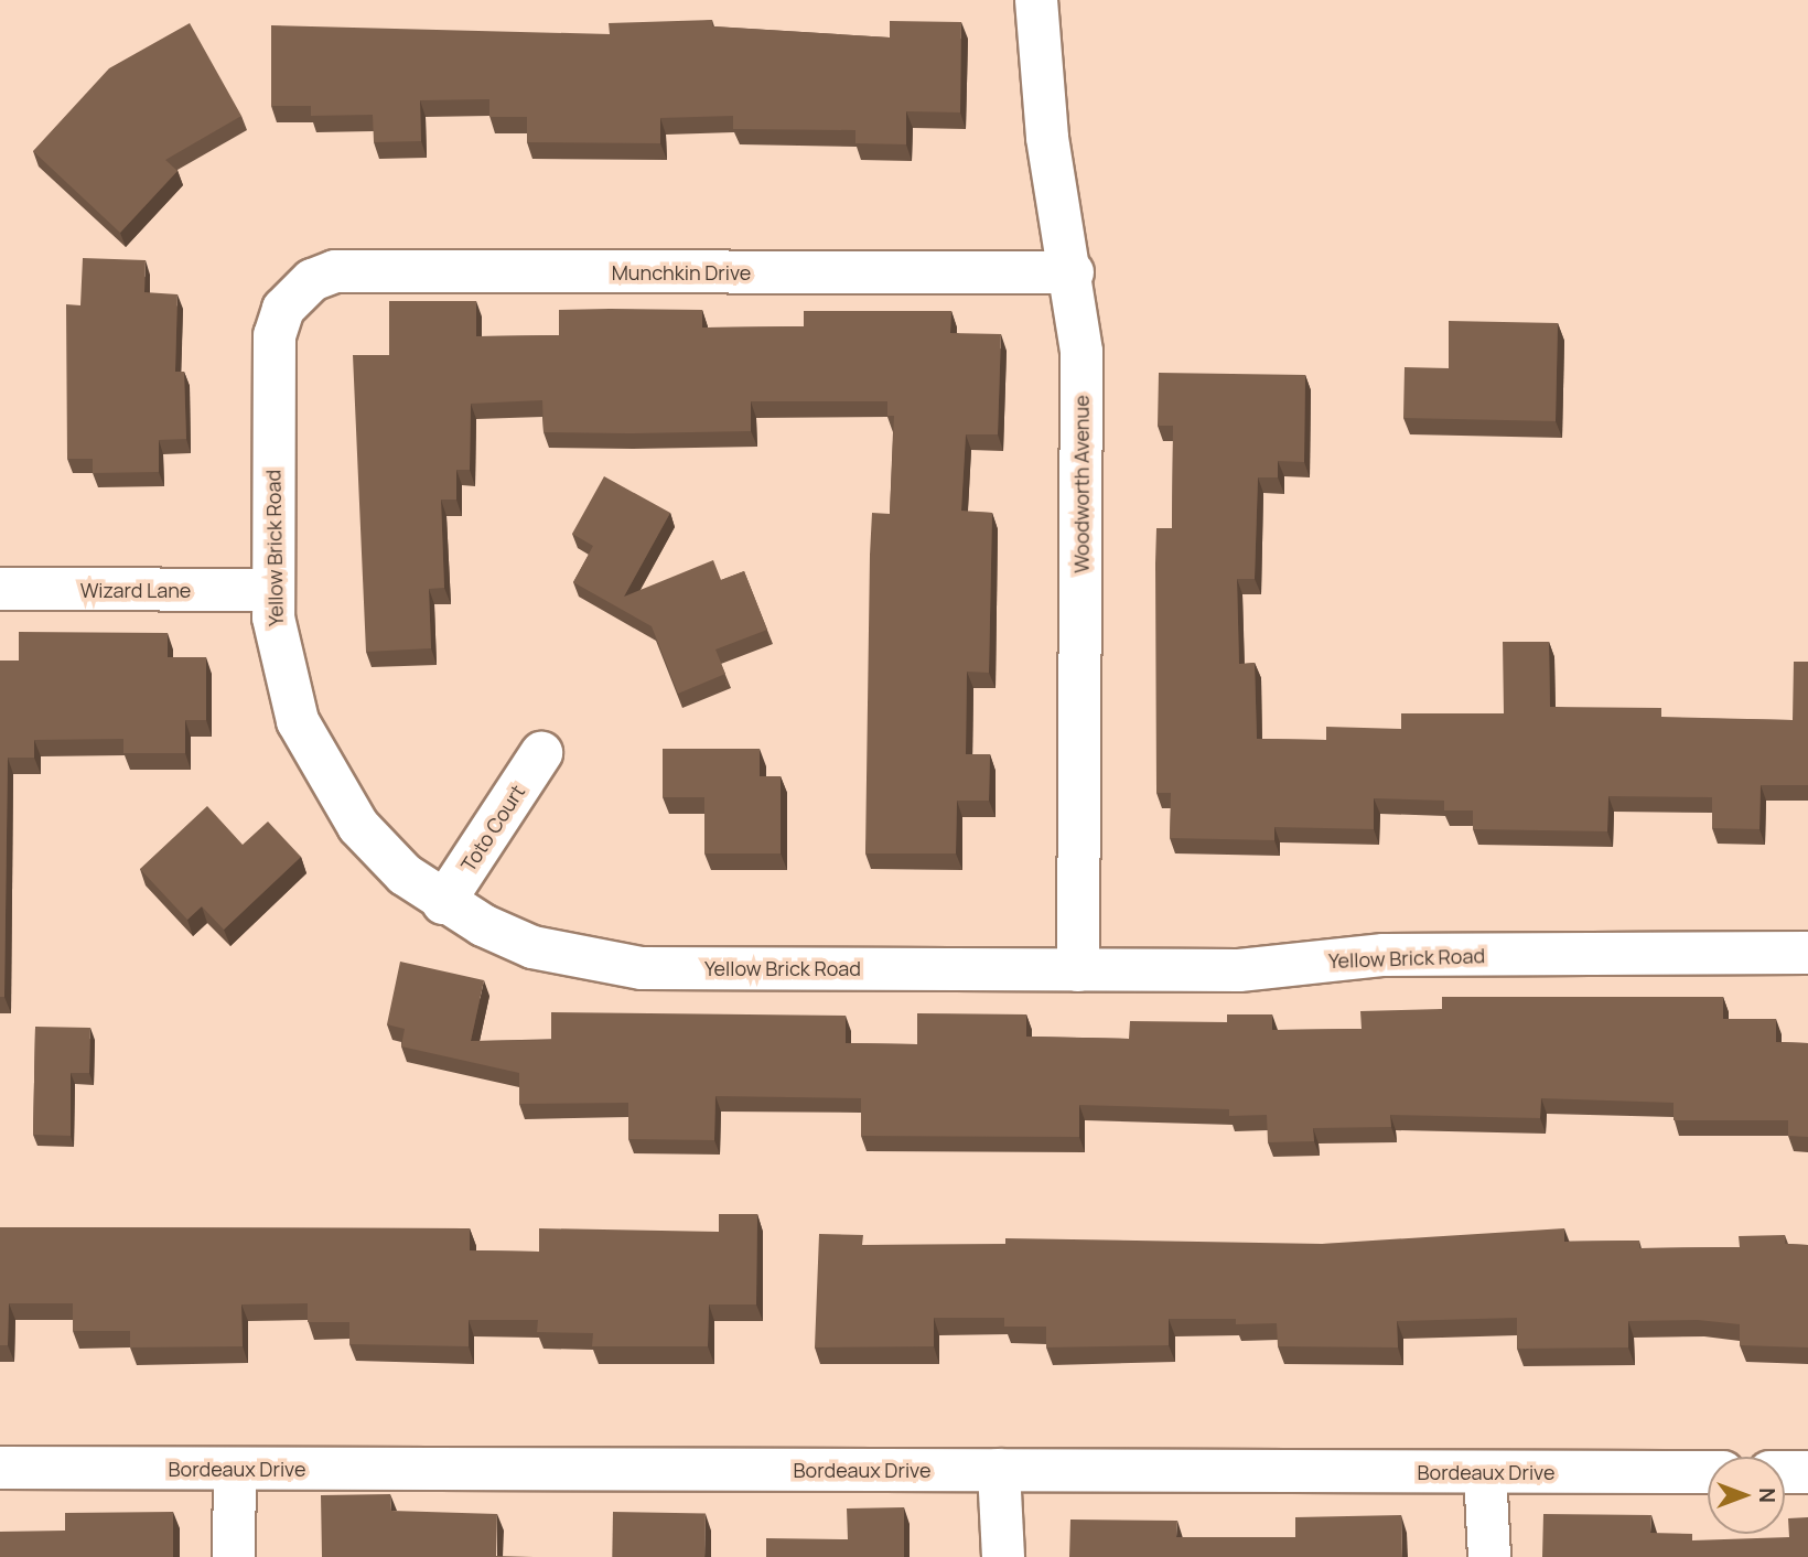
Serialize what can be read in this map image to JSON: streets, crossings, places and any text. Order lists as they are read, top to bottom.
{
  "streets": {
    "street": [
      "Munchkin Drive",
      "Woodworth Avenue",
      "Yellow Brick Road",
      "Wizard Lane",
      "Toto Court",
      "Bordeaux Drive"
    ]
  },
  "crossings": [
    ["Munchkin Drive", "Woodworth Avenue"],
    ["Munchkin Drive", "Yellow Brick Road"],
    ["Woodworth Avenue", "Yellow Brick Road"],
    ["Yellow Brick Road", "Wizard Lane"],
    ["Yellow Brick Road", "Toto Court"]
  ],
  "north": "right"
}
